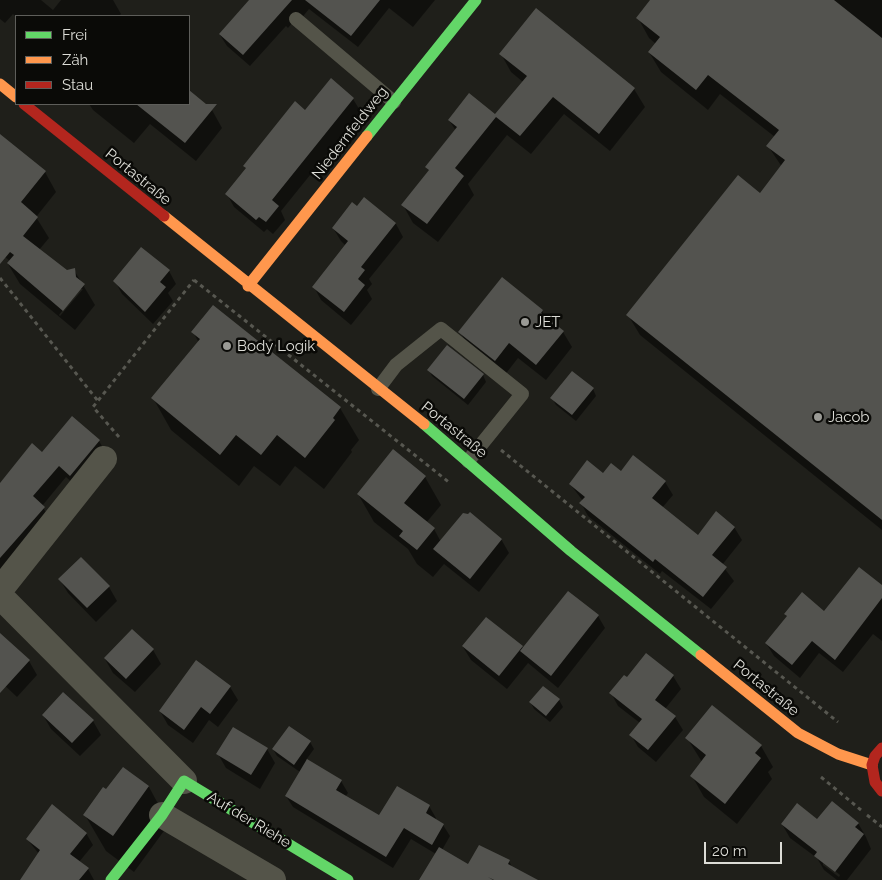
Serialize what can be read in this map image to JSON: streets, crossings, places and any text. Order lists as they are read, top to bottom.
{
  "streets": {
    "main road": ["Niedernfeldweg", "Portastraße", "Auf der Riehe"]
  },
  "crossings": [
    ["Niedernfeldweg", "Portastraße"]
  ],
  "places": ["JET", "Body Logik", "Jacob"],
  "legend": ["Frei", "Zäh", "Stau"],
  "scale_bar": "20 m"
}
